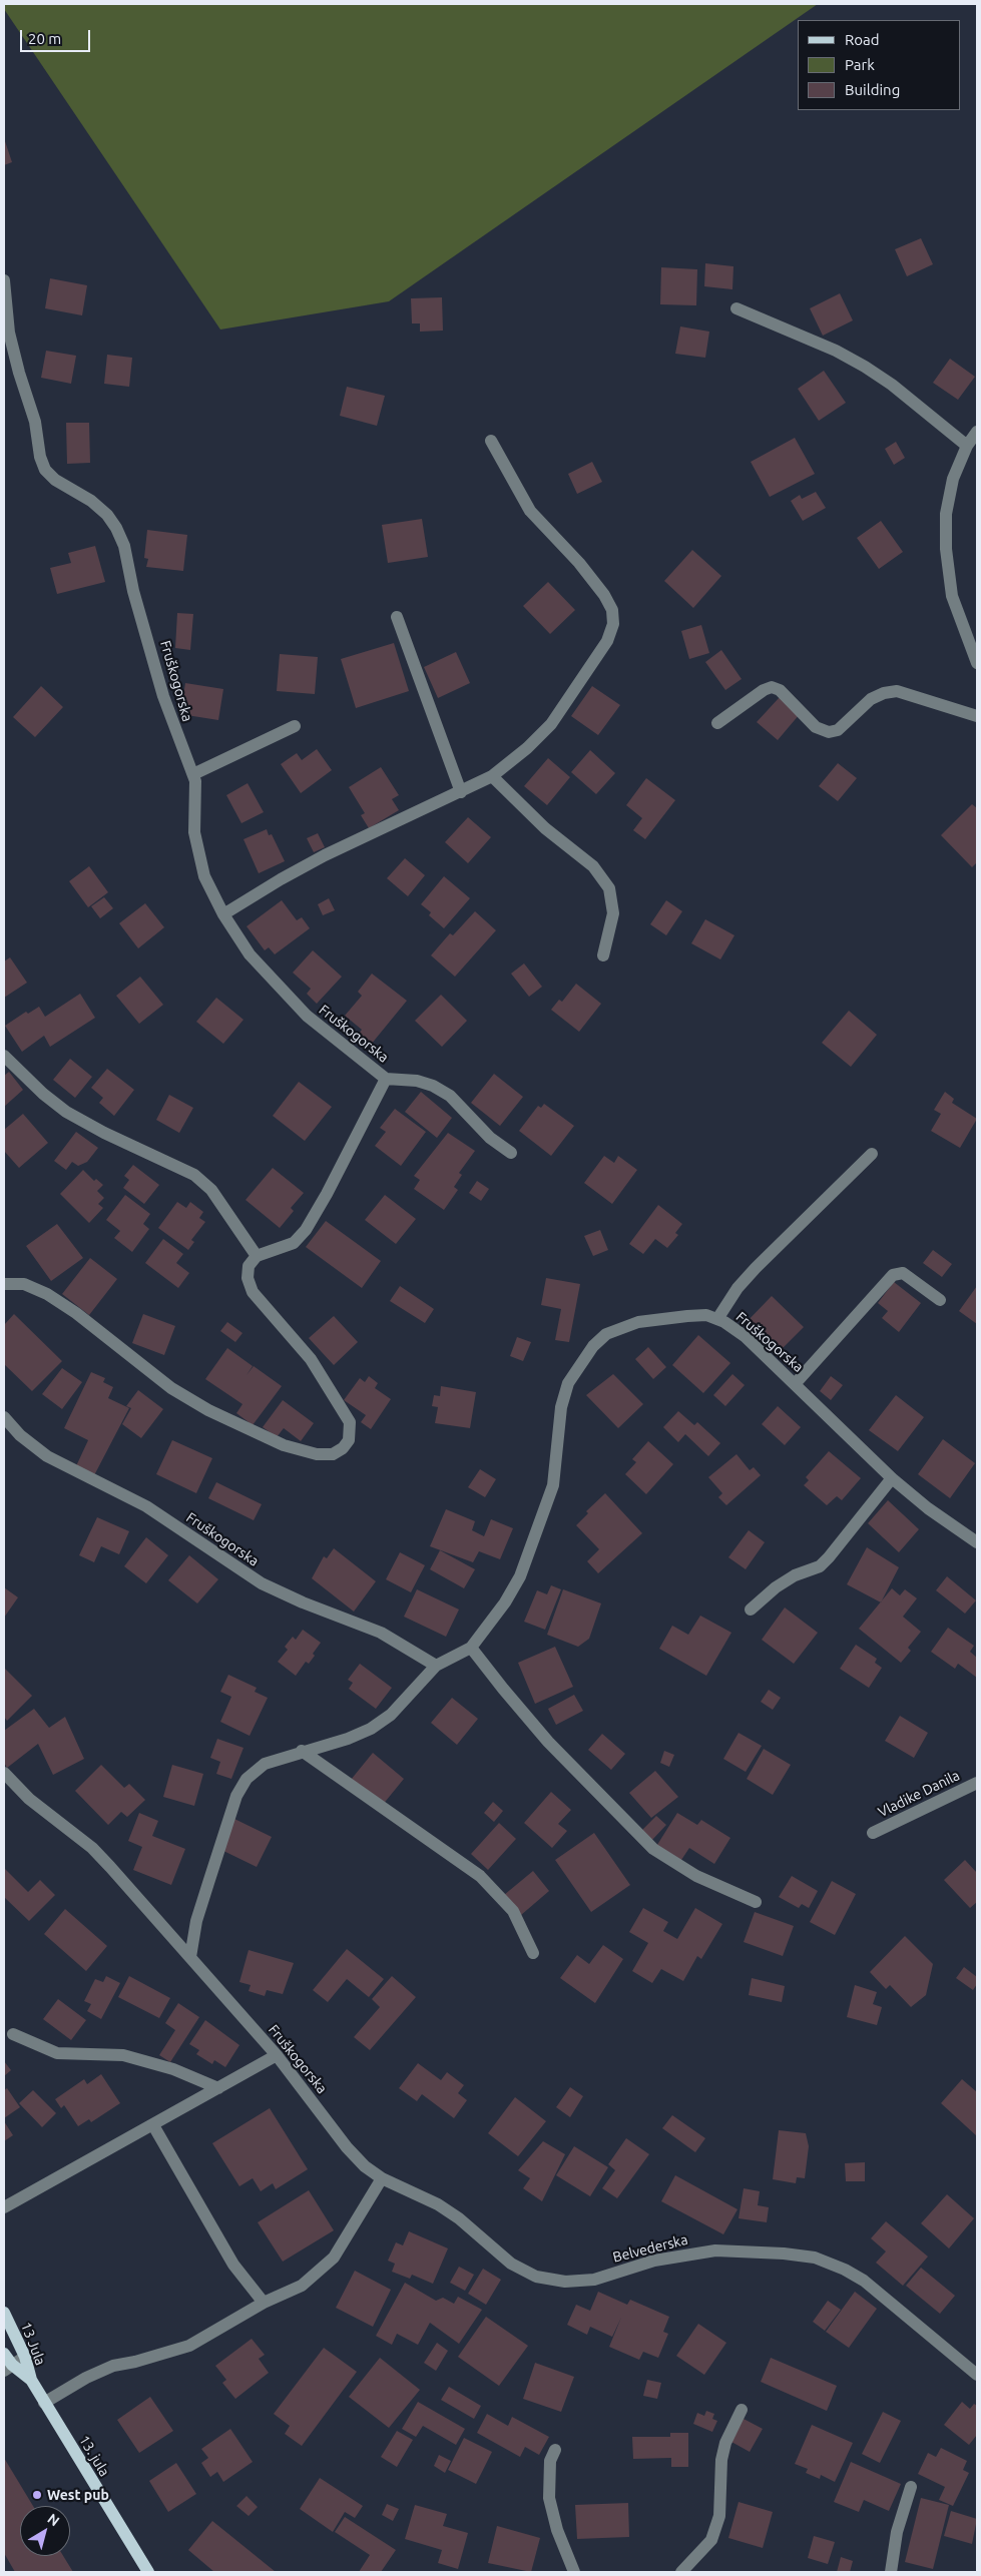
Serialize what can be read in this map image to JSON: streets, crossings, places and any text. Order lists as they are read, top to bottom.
{
  "streets": {
    "main road": ["13 Jula", "13. jula"],
    "street": ["Fruškogorska", "Vladike Danila", "Belvederska"]
  },
  "crossings": [
    ["Fruškogorska", "Belvederska"],
    ["13 Jula", "13. jula"]
  ],
  "places": ["West pub"],
  "legend": ["Road", "Park", "Building"],
  "scale_bar": "20 m",
  "north": "top right"
}
